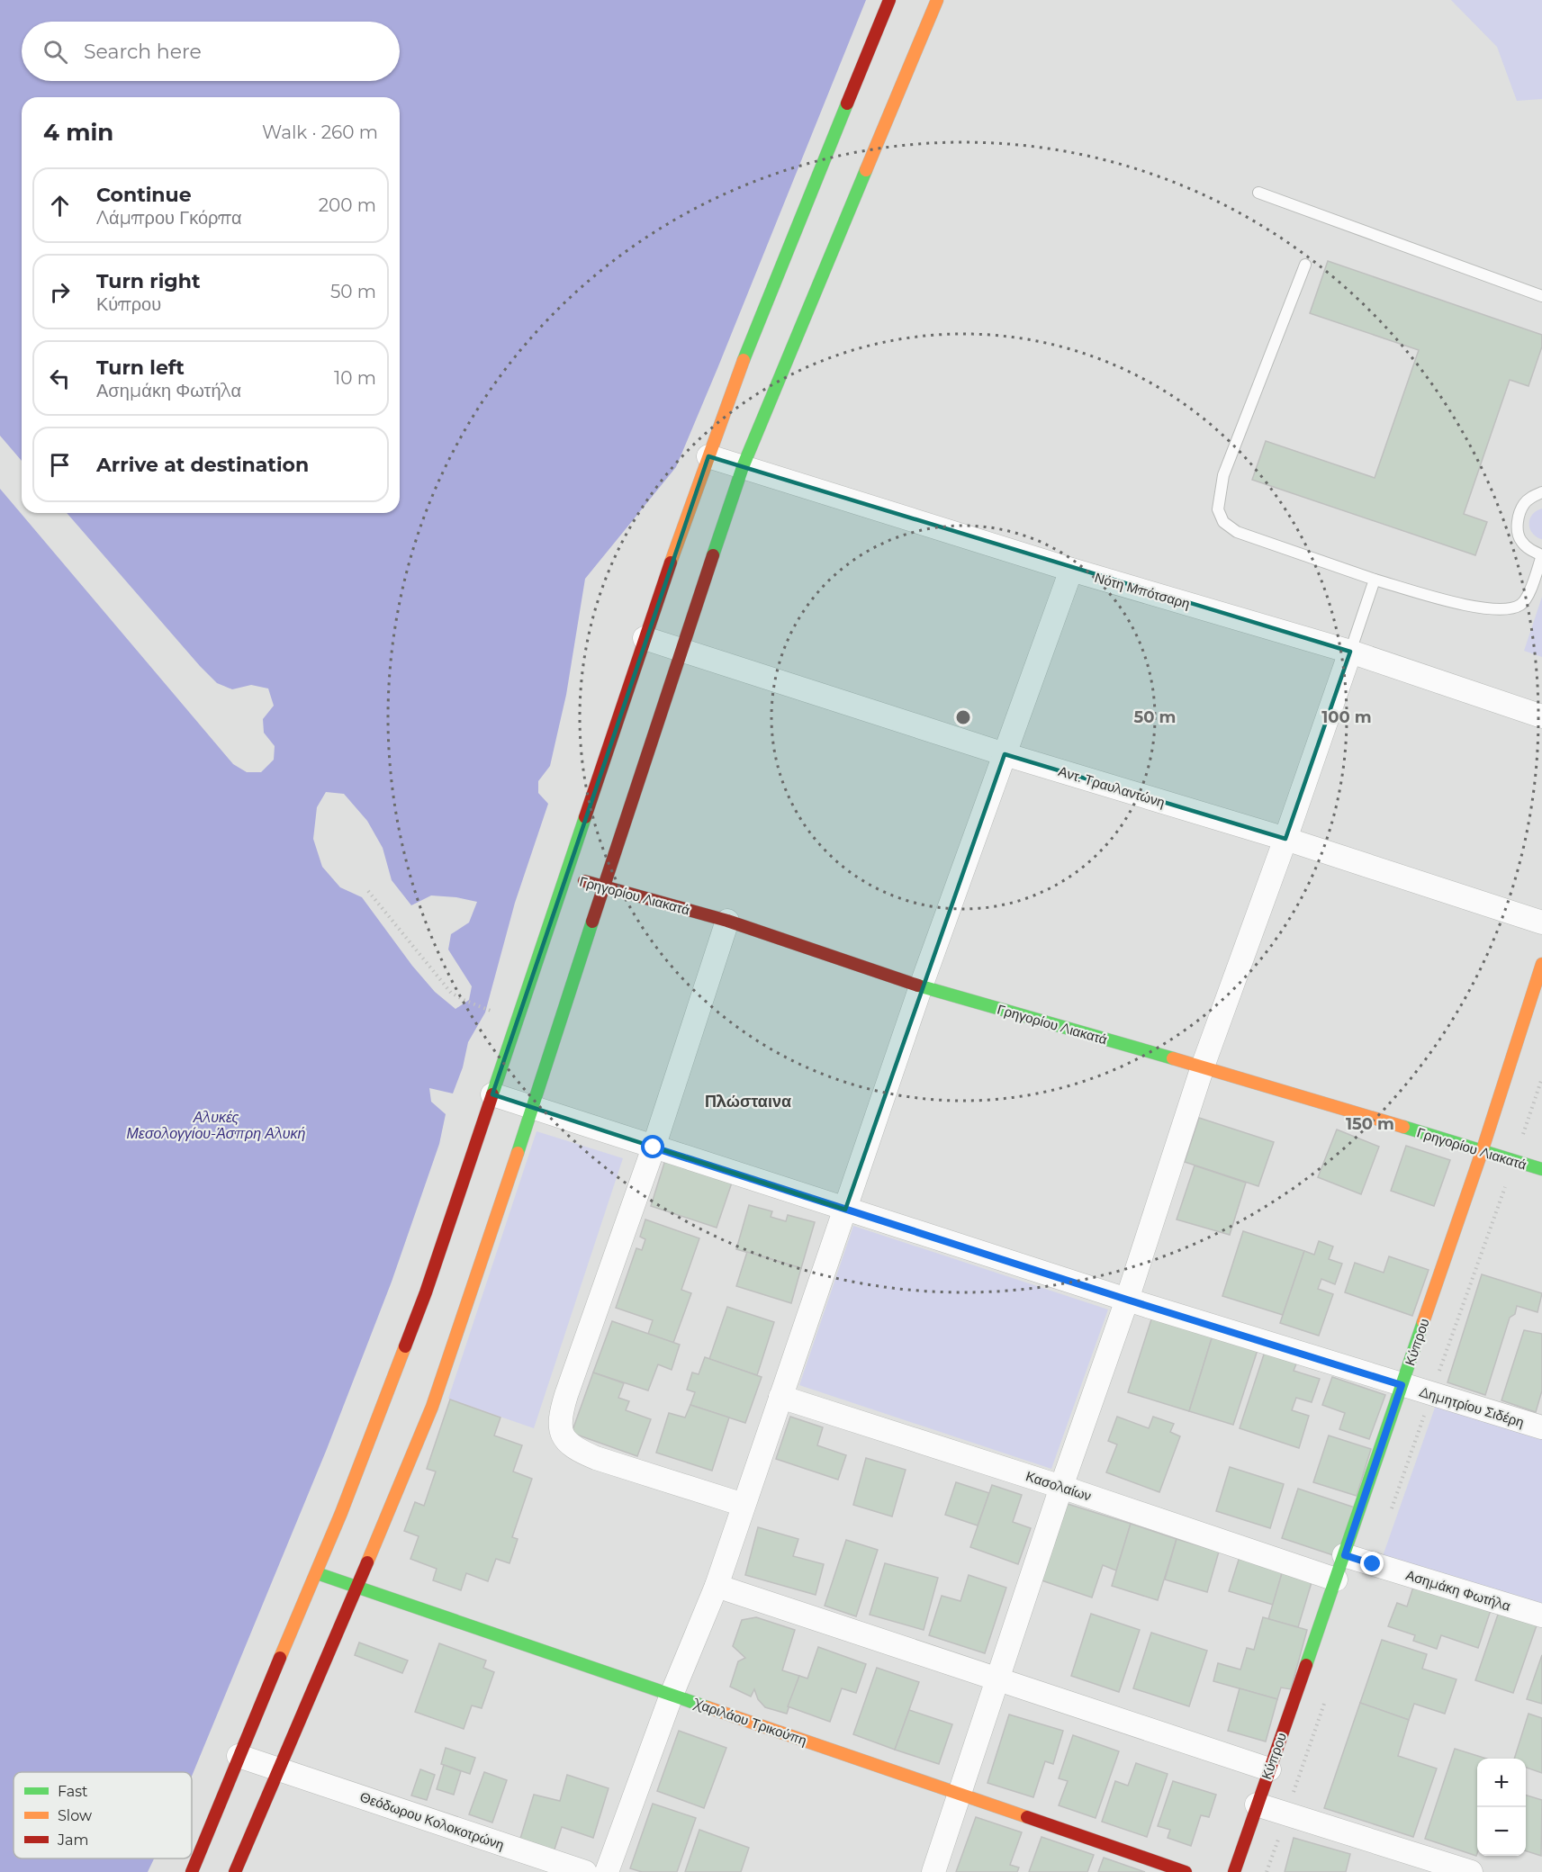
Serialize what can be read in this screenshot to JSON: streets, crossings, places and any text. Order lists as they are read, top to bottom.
{
  "streets": {
    "street": [
      "Νότη Μπότσαρη",
      "Αντ. Τραυλαντώνη",
      "Γρηγορίου Λιακατά",
      "Κύπρου",
      "Δημητρίου Σιδέρη",
      "Κασολαίων",
      "Ασημάκη Φωτήλα",
      "Χαριλάου Τρικούπη",
      "Θεόδωρου Κολοκοτρώνη"
    ]
  },
  "crossings": [
    ["Γρηγορίου Λιακατά", "Κύπρου"],
    ["Κύπρου", "Δημητρίου Σιδέρη"],
    ["Κύπρου", "Κασολαίων"],
    ["Κύπρου", "Ασημάκη Φωτήλα"]
  ],
  "districts": ["Πλώσταινα"],
  "water": ["Αλυκές Μεσολογγίου-Άσπρη Αλυκή"],
  "legend": ["Fast", "Slow", "Jam"],
  "page": {
    "search": "Search here",
    "heading": ["4 min", "Walk · 260 m"],
    "list": [
      ["Continue", "Λάμπρου Γκόρπα", "200 m"],
      ["Turn right", "Κύπρου", "50 m"],
      ["Turn left", "Ασημάκη Φωτήλα", "10 m"],
      "Arrive at destination"
    ],
    "map_buttons": ["+", "−"]
  },
  "rings": ["50 m", "100 m", "150 m"]
}
